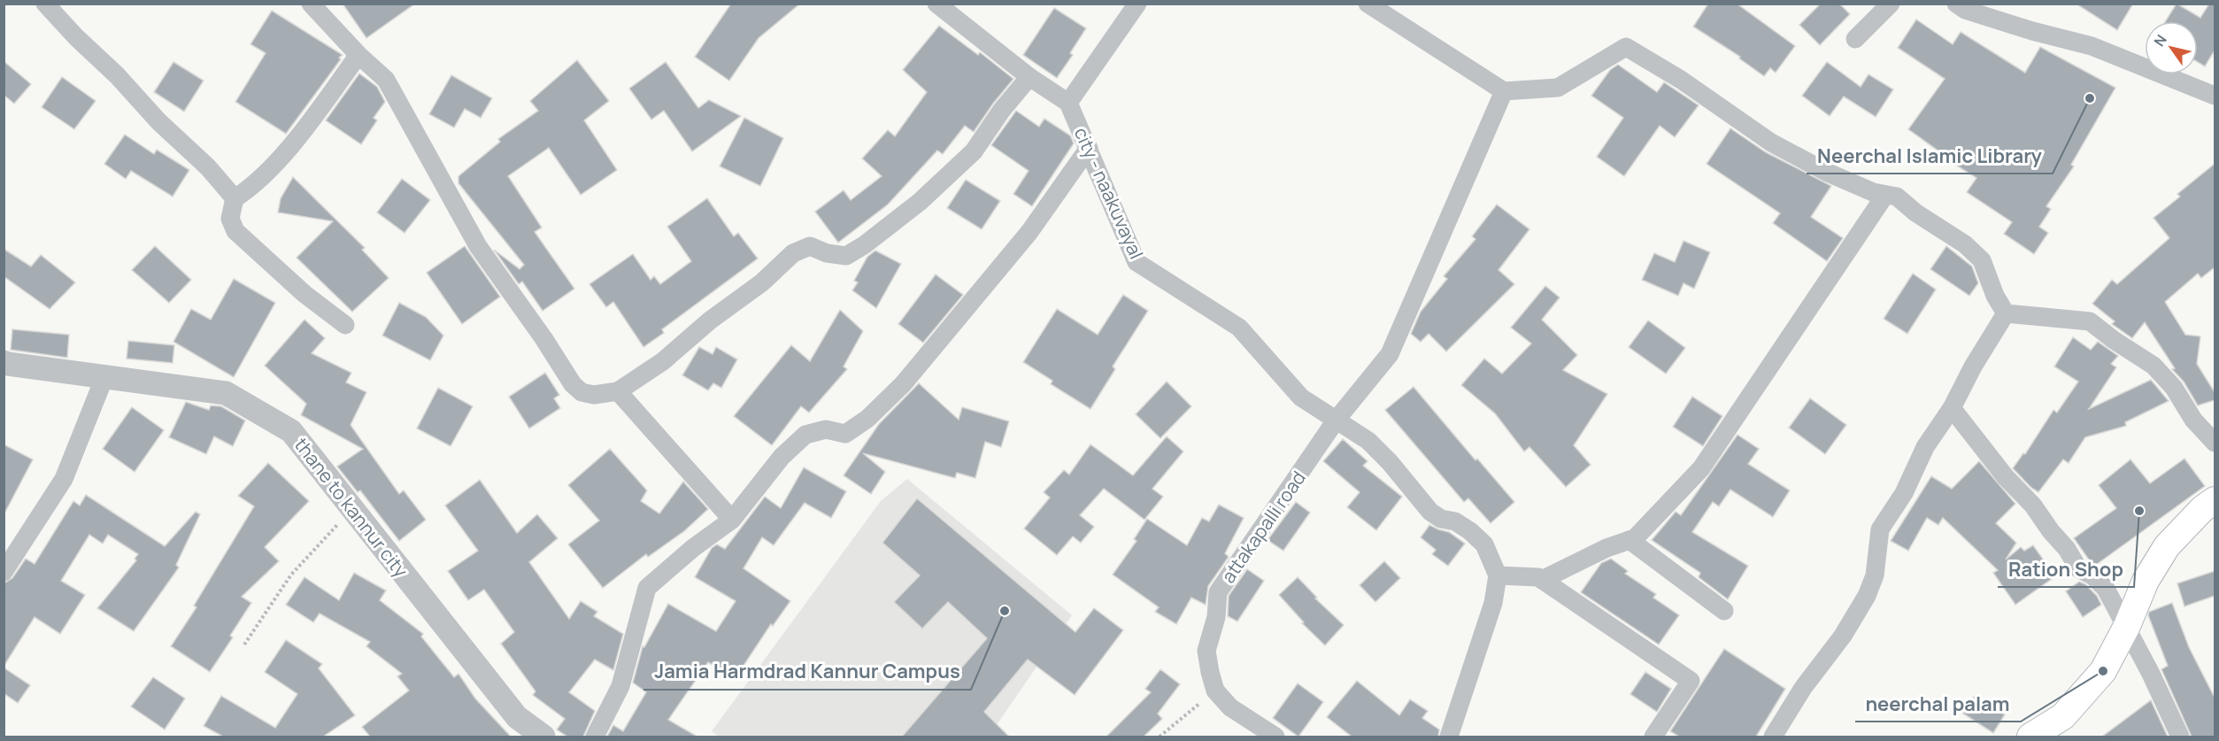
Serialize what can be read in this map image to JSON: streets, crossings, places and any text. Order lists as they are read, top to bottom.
{
  "streets": {
    "street": ["city - naakuvayal", "thane to kannur city", "attakapalli road"]
  },
  "crossings": [
    ["city - naakuvayal", "attakapalli road"]
  ],
  "places": [
    "Neerchal Islamic Library",
    "Ration Shop",
    "Jamia Harmdrad Kannur Campus",
    "neerchal palam"
  ],
  "north": "top left"
}
